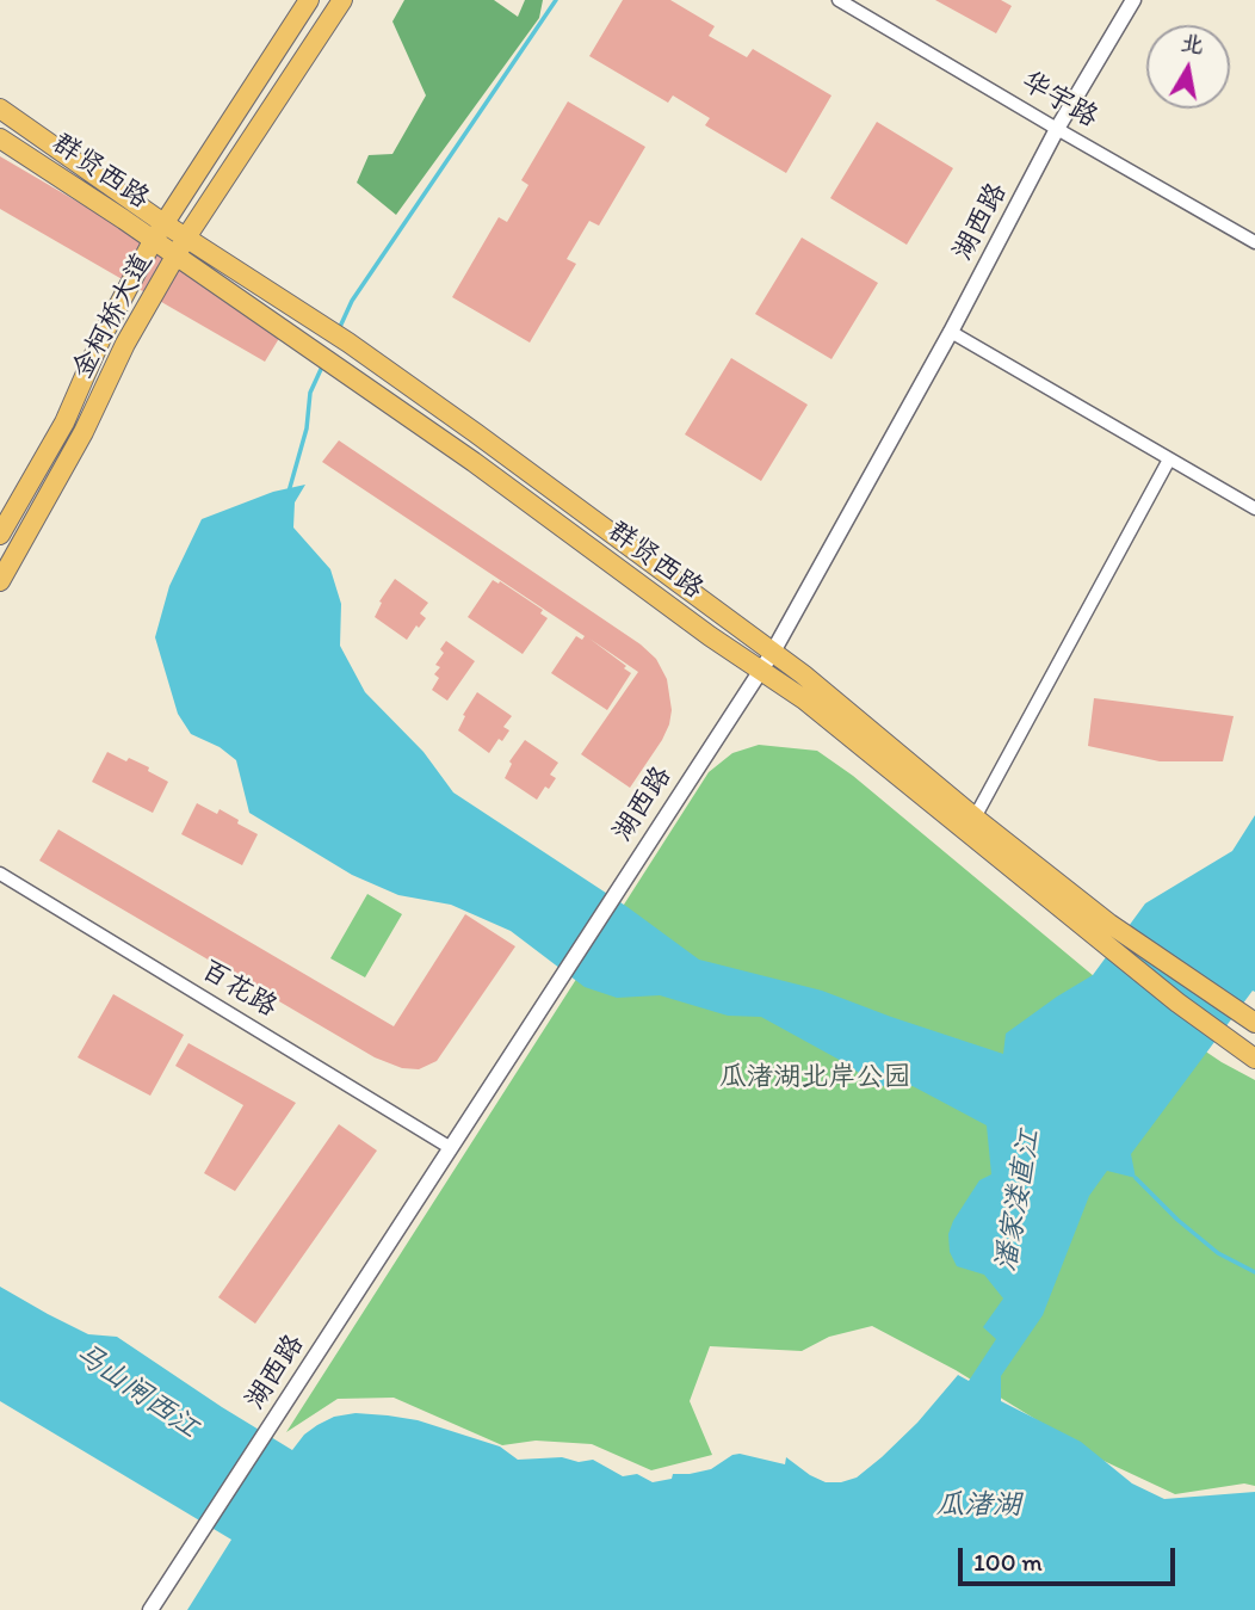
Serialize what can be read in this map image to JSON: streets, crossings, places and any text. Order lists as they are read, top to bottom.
{
  "streets": {
    "main road": ["群贤西路", "金柯桥大道"],
    "street": ["华宇路", "湖西路", "百花路"]
  },
  "crossings": [
    ["华宇路", "湖西路"],
    ["群贤西路", "湖西路"],
    ["群贤西路", "金柯桥大道"],
    ["湖西路", "百花路"]
  ],
  "water": ["潘家溇直江", "马山闸西江", "瓜渚湖"],
  "parks": ["瓜渚湖北岸公园"],
  "scale_bar": "100 m",
  "north": "top"
}
